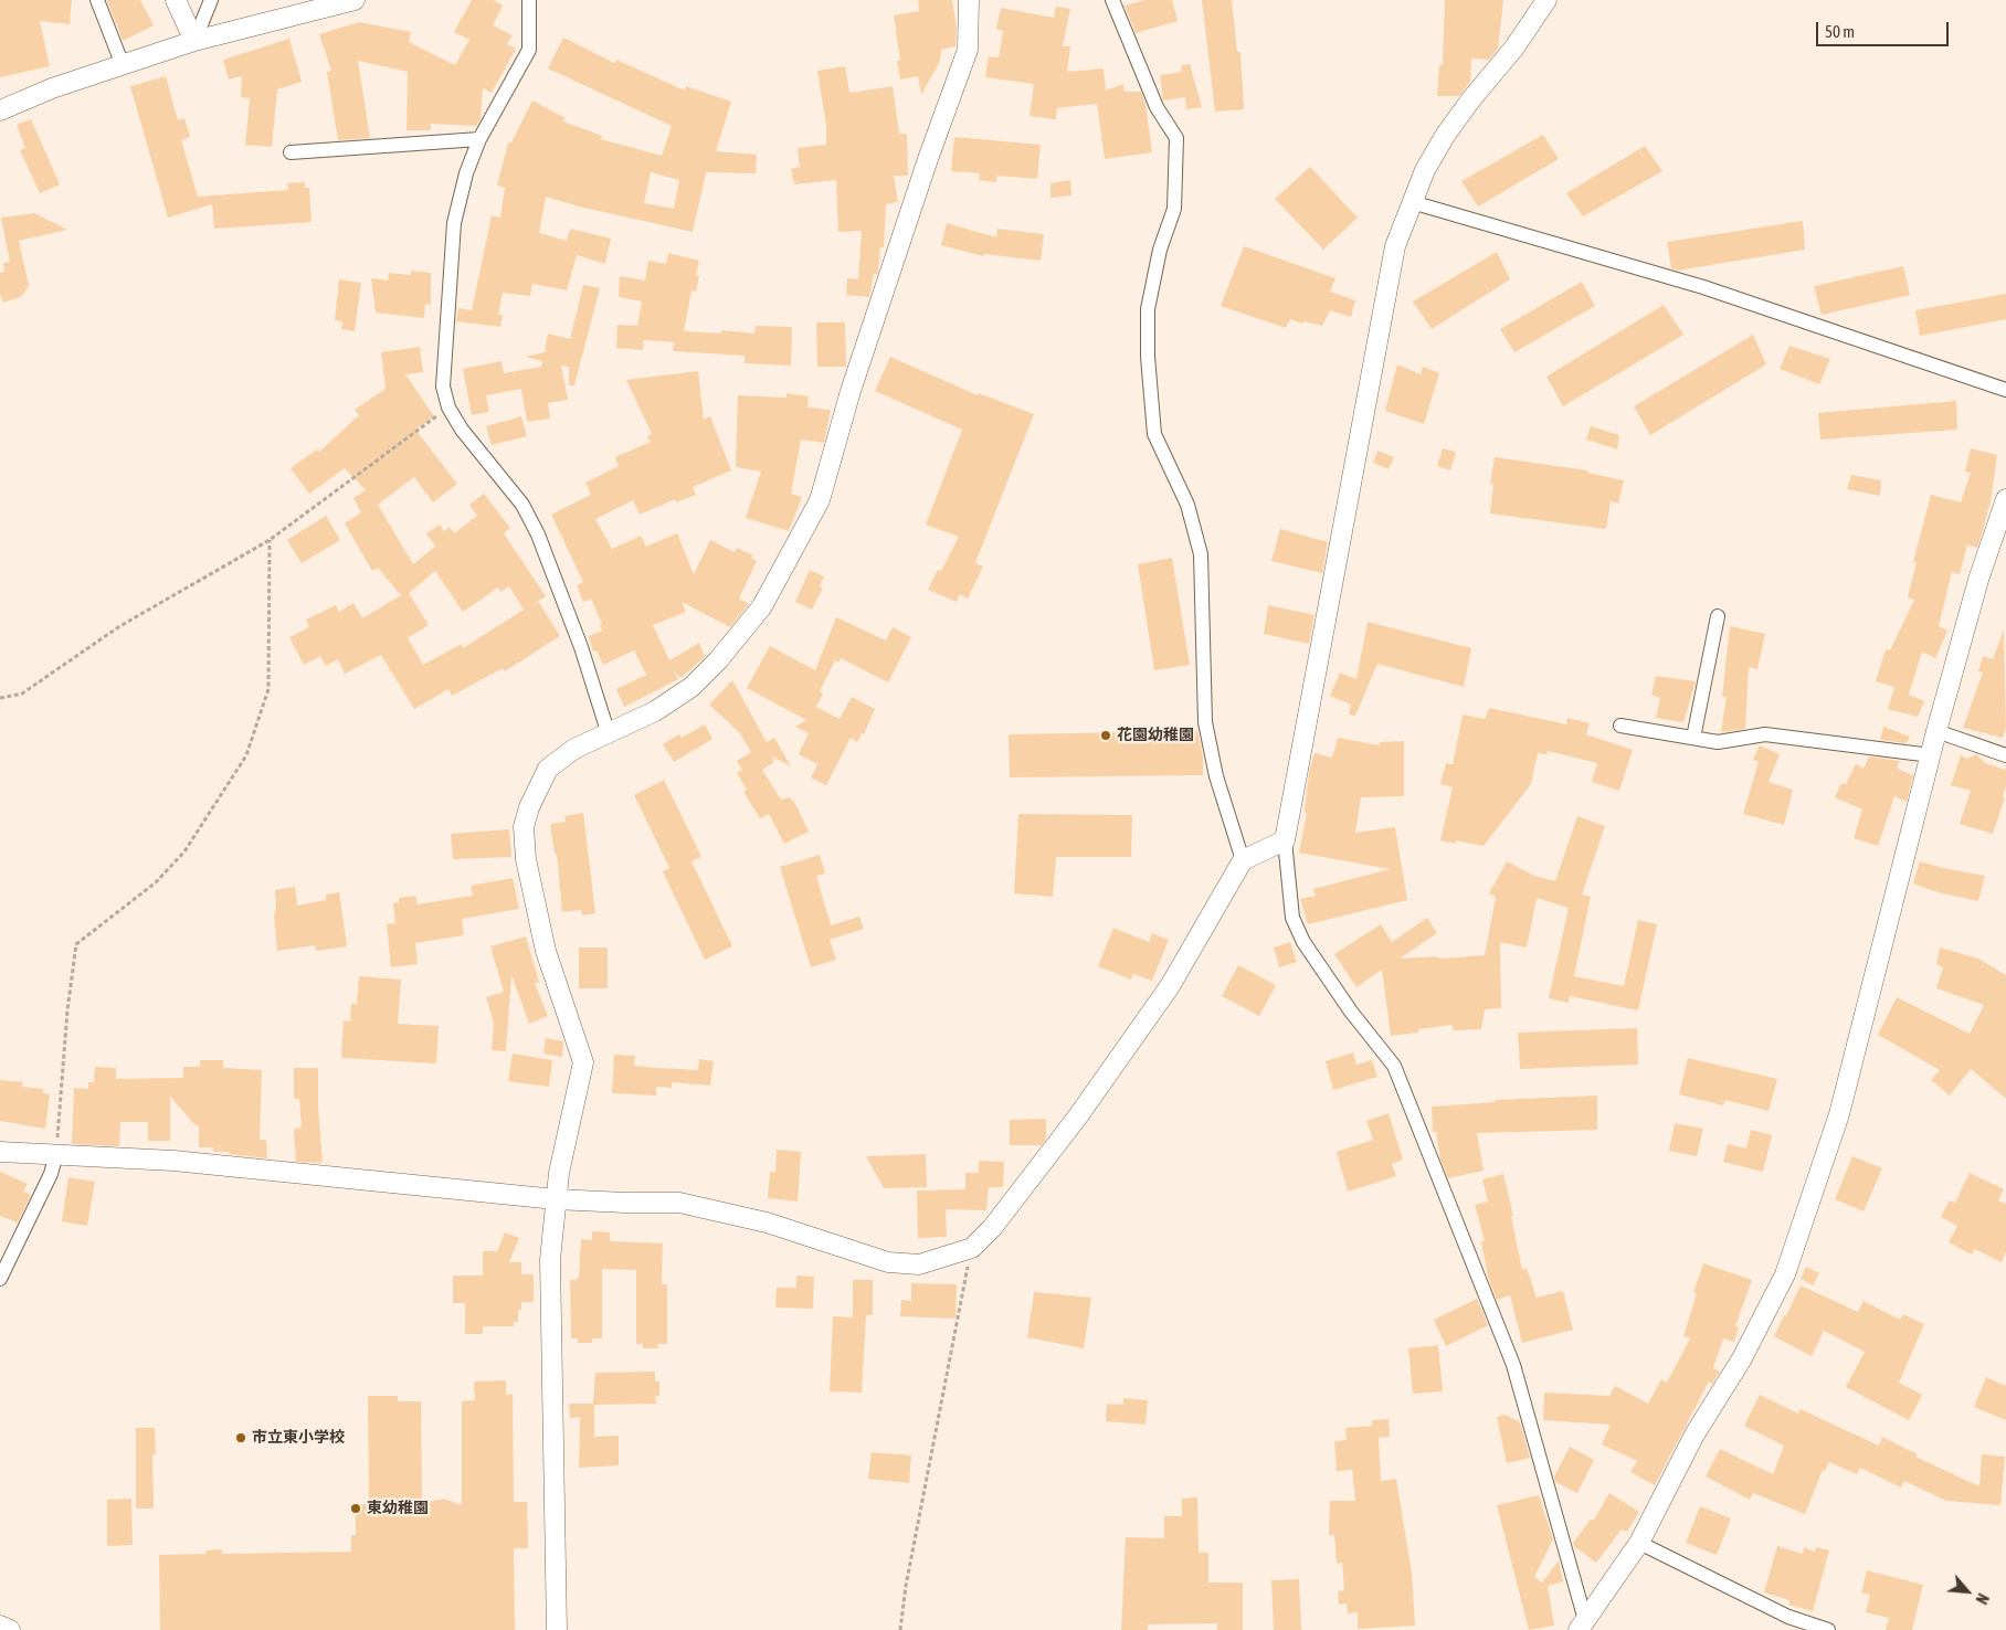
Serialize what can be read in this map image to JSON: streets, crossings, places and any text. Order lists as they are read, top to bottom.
{
  "places": ["花園幼稚園", "市立東小学校", "東幼稚園"],
  "scale_bar": "50 m",
  "north": "bottom right"
}
